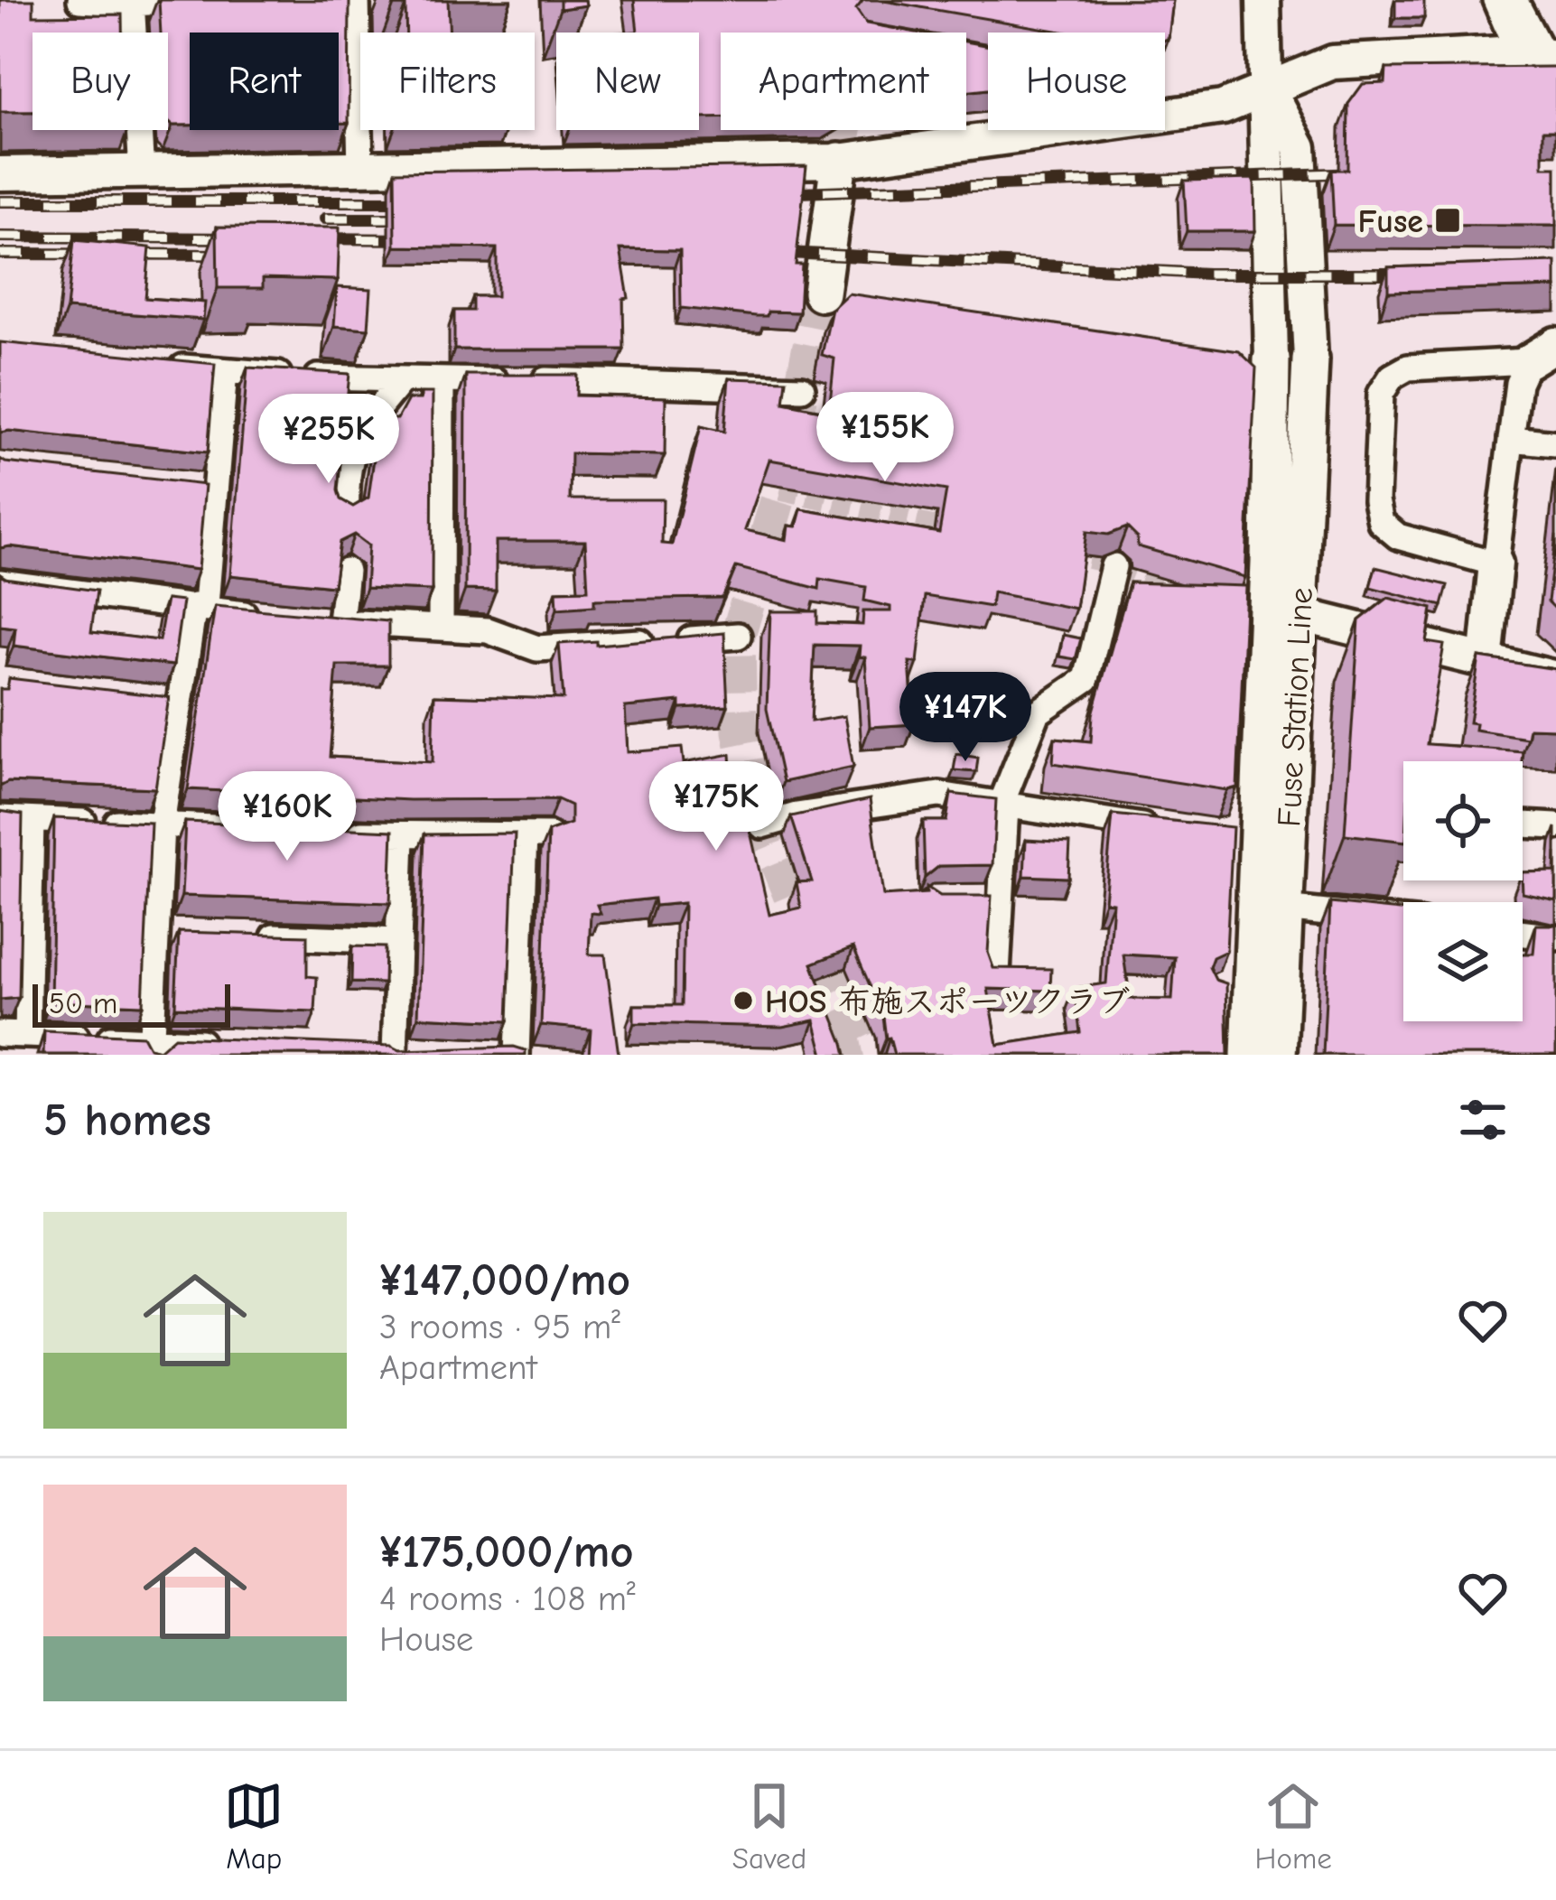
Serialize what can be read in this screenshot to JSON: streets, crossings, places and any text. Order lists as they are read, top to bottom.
{
  "streets": {
    "main road": ["Fuse Station Line"]
  },
  "places": {
    "transit": ["Fuse"],
    "other": ["HOS 布施スポーツクラブ"]
  },
  "scale_bar": "50 m",
  "page": {
    "chip": [
      "Buy",
      "Rent",
      "Filters",
      "New",
      "Apartment",
      "House"
    ],
    "price": [
      "¥155K",
      "¥255K",
      "¥147K",
      "¥175K",
      "¥160K"
    ],
    "scale": "50 m",
    "heading": "5 homes",
    "list": [
      {
        "name": "¥147,000/mo",
        "note": "3 rooms · 95 m² · Apartment"
      },
      {
        "name": "¥175,000/mo",
        "note": "4 rooms · 108 m² · House"
      }
    ],
    "tabs": ["Map", "Saved", "Home"]
  }
}
